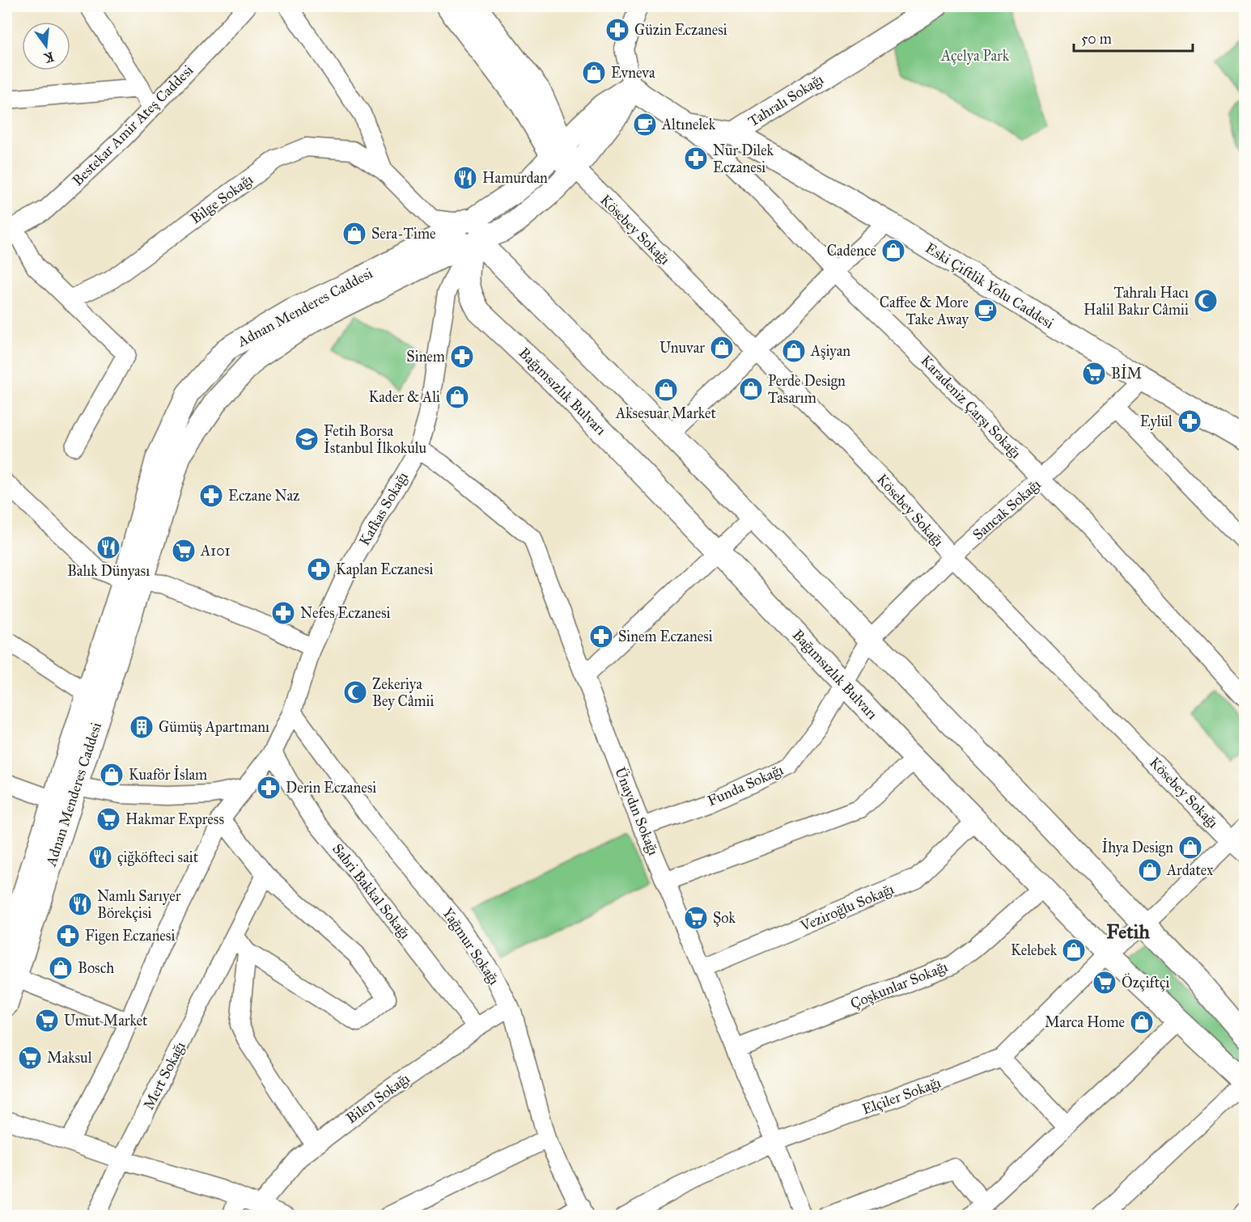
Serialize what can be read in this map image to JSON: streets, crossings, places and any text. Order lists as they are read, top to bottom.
{
  "streets": {
    "street": [
      "Tahralı Sokağı",
      "Bestekar Amir Ateş Caddesi",
      "Bilge Sokağı",
      "Kösebey Sokağı",
      "Eski Çiftlik Yolu Caddesi",
      "Adnan Menderes Caddesi",
      "Bağımsızlık Bulvarı",
      "Karadeniz Çarşı Sokağı",
      "Kafkas Sokağı",
      "Sancak Sokağı",
      "Funda Sokağı",
      "Ünaydın Sokağı",
      "Sabri Bakkal Sokağı",
      "Veziroğlu Sokağı",
      "Yağmur Sokağı",
      "Çoşkunlar Sokağı",
      "Mert Sokağı",
      "Elçiler Sokağı",
      "Bilen Sokağı"
    ]
  },
  "crossings": [
    ["Tahralı Sokağı", "Eski Çiftlik Yolu Caddesi"],
    ["Tahralı Sokağı", "Adnan Menderes Caddesi"],
    ["Tahralı Sokağı", "Karadeniz Çarşı Sokağı"],
    ["Kösebey Sokağı", "Adnan Menderes Caddesi"],
    ["Kösebey Sokağı", "Sancak Sokağı"],
    ["Kösebey Sokağı", "Elçiler Sokağı"],
    ["Eski Çiftlik Yolu Caddesi", "Sancak Sokağı"],
    ["Adnan Menderes Caddesi", "Bağımsızlık Bulvarı"],
    ["Adnan Menderes Caddesi", "Kafkas Sokağı"],
    ["Bağımsızlık Bulvarı", "Kafkas Sokağı"],
    ["Bağımsızlık Bulvarı", "Funda Sokağı"],
    ["Bağımsızlık Bulvarı", "Veziroğlu Sokağı"],
    ["Bağımsızlık Bulvarı", "Çoşkunlar Sokağı"],
    ["Bağımsızlık Bulvarı", "Elçiler Sokağı"],
    ["Karadeniz Çarşı Sokağı", "Sancak Sokağı"],
    ["Kafkas Sokağı", "Ünaydın Sokağı"],
    ["Kafkas Sokağı", "Sabri Bakkal Sokağı"],
    ["Kafkas Sokağı", "Yağmur Sokağı"],
    ["Sancak Sokağı", "Funda Sokağı"],
    ["Funda Sokağı", "Ünaydın Sokağı"],
    ["Ünaydın Sokağı", "Veziroğlu Sokağı"],
    ["Ünaydın Sokağı", "Çoşkunlar Sokağı"],
    ["Ünaydın Sokağı", "Elçiler Sokağı"],
    ["Sabri Bakkal Sokağı", "Bilen Sokağı"],
    ["Yağmur Sokağı", "Bilen Sokağı"]
  ],
  "districts": ["Fetih"],
  "parks": ["Açelya Park"],
  "places": {
    "pharmacy": [
      "Güzin Eczanesi",
      "Nur Dilek Eczanesi",
      "Sinem",
      "Eylül",
      "Eczane Naz",
      "Kaplan Eczanesi",
      "Nefes Eczanesi",
      "Sinem Eczanesi",
      "Derin Eczanesi",
      "Figen Eczanesi"
    ],
    "shop": [
      "Evneva",
      "Sera-Time",
      "Cadence",
      "Unuvar",
      "Aşiyan",
      "Perde Design Tasarım",
      "Aksesuar Market",
      "Kader & Ali",
      "Kuaför İslam",
      "İhya Design",
      "Ardatex",
      "Kelebek",
      "Bosch",
      "Marca Home"
    ],
    "cafe": ["Altınelek", "Caffee & More Take Away"],
    "restaurant": [
      "Hamurdan",
      "Balık Dünyası",
      "çiğköfteci sait",
      "Namlı Sarıyer Börekçisi"
    ],
    "mosque": ["Tahralı Hacı Halil Bakır Câmii", "Zekeriya Bey Câmii"],
    "supermarket": [
      "BİM",
      "A101",
      "Hakmar Express",
      "Şok",
      "Özçiftçi",
      "Umut Market",
      "Maksul"
    ],
    "school or university": ["Fetih Borsa İstanbul İlkokulu"],
    "building": ["Gümüş Apartmanı"]
  },
  "scale_bar": "50 m",
  "north": "bottom"
}
